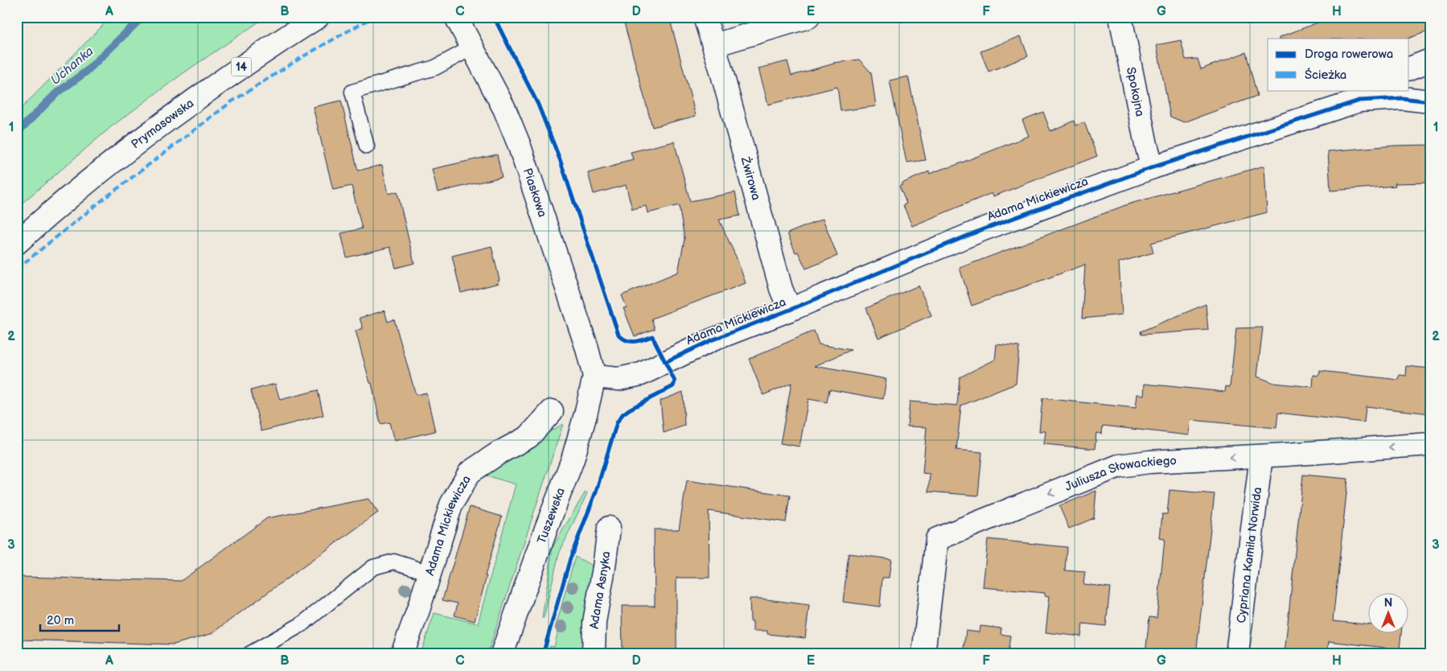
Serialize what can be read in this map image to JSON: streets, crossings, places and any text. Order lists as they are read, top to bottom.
{
  "streets": {
    "street": [
      "14",
      "Spokojna",
      "Prymasowska",
      "Żwirowa",
      "Piaskowa",
      "Adama Mickiewicza",
      "Juliusza Słowackiego",
      "Tuszewska",
      "Cypriana Kamila Norwida",
      "Adama Asnyka"
    ]
  },
  "crossings": [
    ["Spokojna", "Adama Mickiewicza"],
    ["Żwirowa", "Adama Mickiewicza"],
    ["Piaskowa", "Adama Mickiewicza"],
    ["Piaskowa", "Tuszewska"],
    ["Adama Mickiewicza", "Tuszewska"],
    ["Juliusza Słowackiego", "Cypriana Kamila Norwida"]
  ],
  "one_way": ["Juliusza Słowackiego"],
  "water": ["Uchanka"],
  "legend": ["Droga rowerowa", "Ścieżka"],
  "scale_bar": "20 m",
  "north": "top",
  "grid": {
    "columns": [
      "A",
      "B",
      "C",
      "D",
      "E",
      "F",
      "G",
      "H"
    ],
    "rows": ["1", "2", "3"]
  }
}
